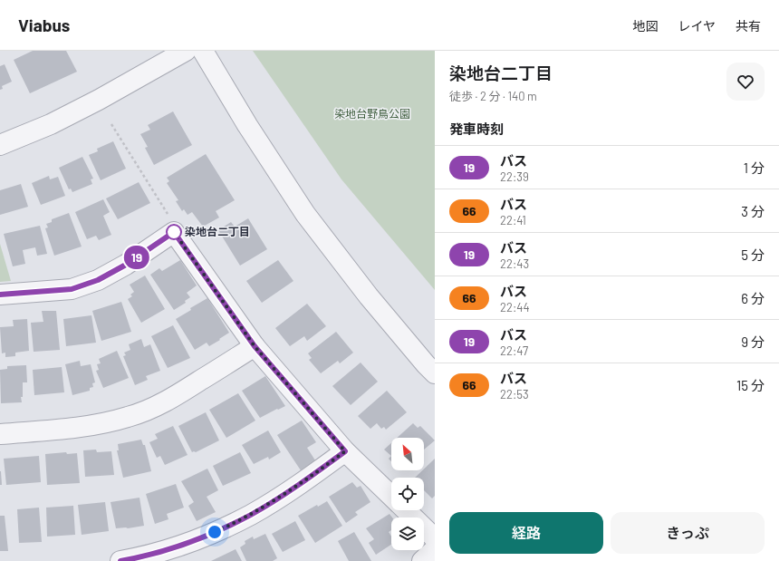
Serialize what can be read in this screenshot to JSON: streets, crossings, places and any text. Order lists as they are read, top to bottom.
{
  "parks": ["染地台野鳥公園"],
  "places": ["染地台二丁目"],
  "lines": ["bus line 19"],
  "north": "top left",
  "page": {
    "header": "Viabus",
    "nav": ["地図", "レイヤ", "共有"],
    "on_map": "19",
    "heading": [
      ["染地台二丁目", "徒歩 · 2 分 · 140 m"],
      "発車時刻"
    ],
    "list": [
      {
        "mark": "19",
        "name": "バス",
        "note": "22:39",
        "value": "1 分"
      },
      {
        "mark": "66",
        "name": "バス",
        "note": "22:41",
        "value": "3 分"
      },
      {
        "mark": "19",
        "name": "バス",
        "note": "22:43",
        "value": "5 分"
      },
      {
        "mark": "66",
        "name": "バス",
        "note": "22:44",
        "value": "6 分"
      },
      {
        "mark": "19",
        "name": "バス",
        "note": "22:47",
        "value": "9 分"
      },
      {
        "mark": "66",
        "name": "バス",
        "note": "22:53",
        "value": "15 分"
      }
    ],
    "buttons": ["経路", "きっぷ"]
  }
}
